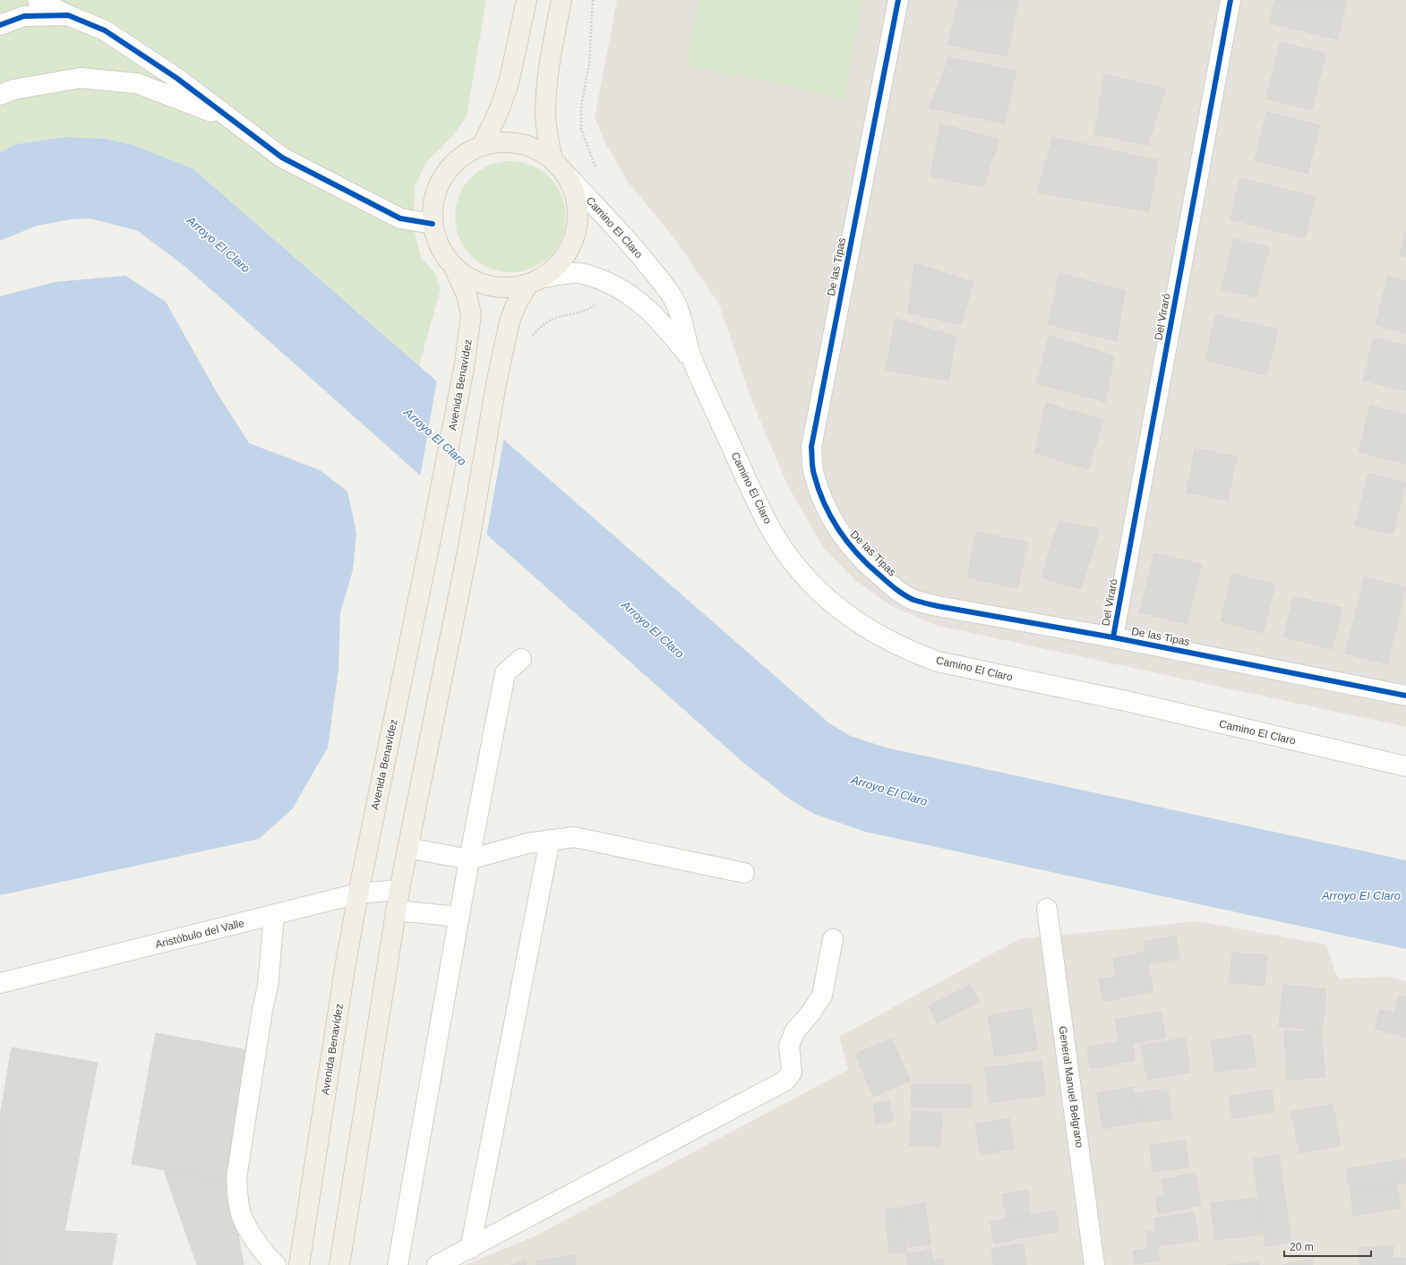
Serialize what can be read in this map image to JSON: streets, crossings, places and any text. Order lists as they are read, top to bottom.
{
  "streets": {
    "main road": ["Avenida Benavídez"],
    "street": [
      "Camino El Claro",
      "De las Tipas",
      "Del Viraró",
      "Aristóbulo del Valle",
      "General Manuel Belgrano"
    ]
  },
  "crossings": [
    ["De las Tipas", "Del Viraró"],
    ["Avenida Benavídez", "Aristóbulo del Valle"]
  ],
  "water": ["Arroyo El Claro"],
  "scale_bar": "20 m"
}
